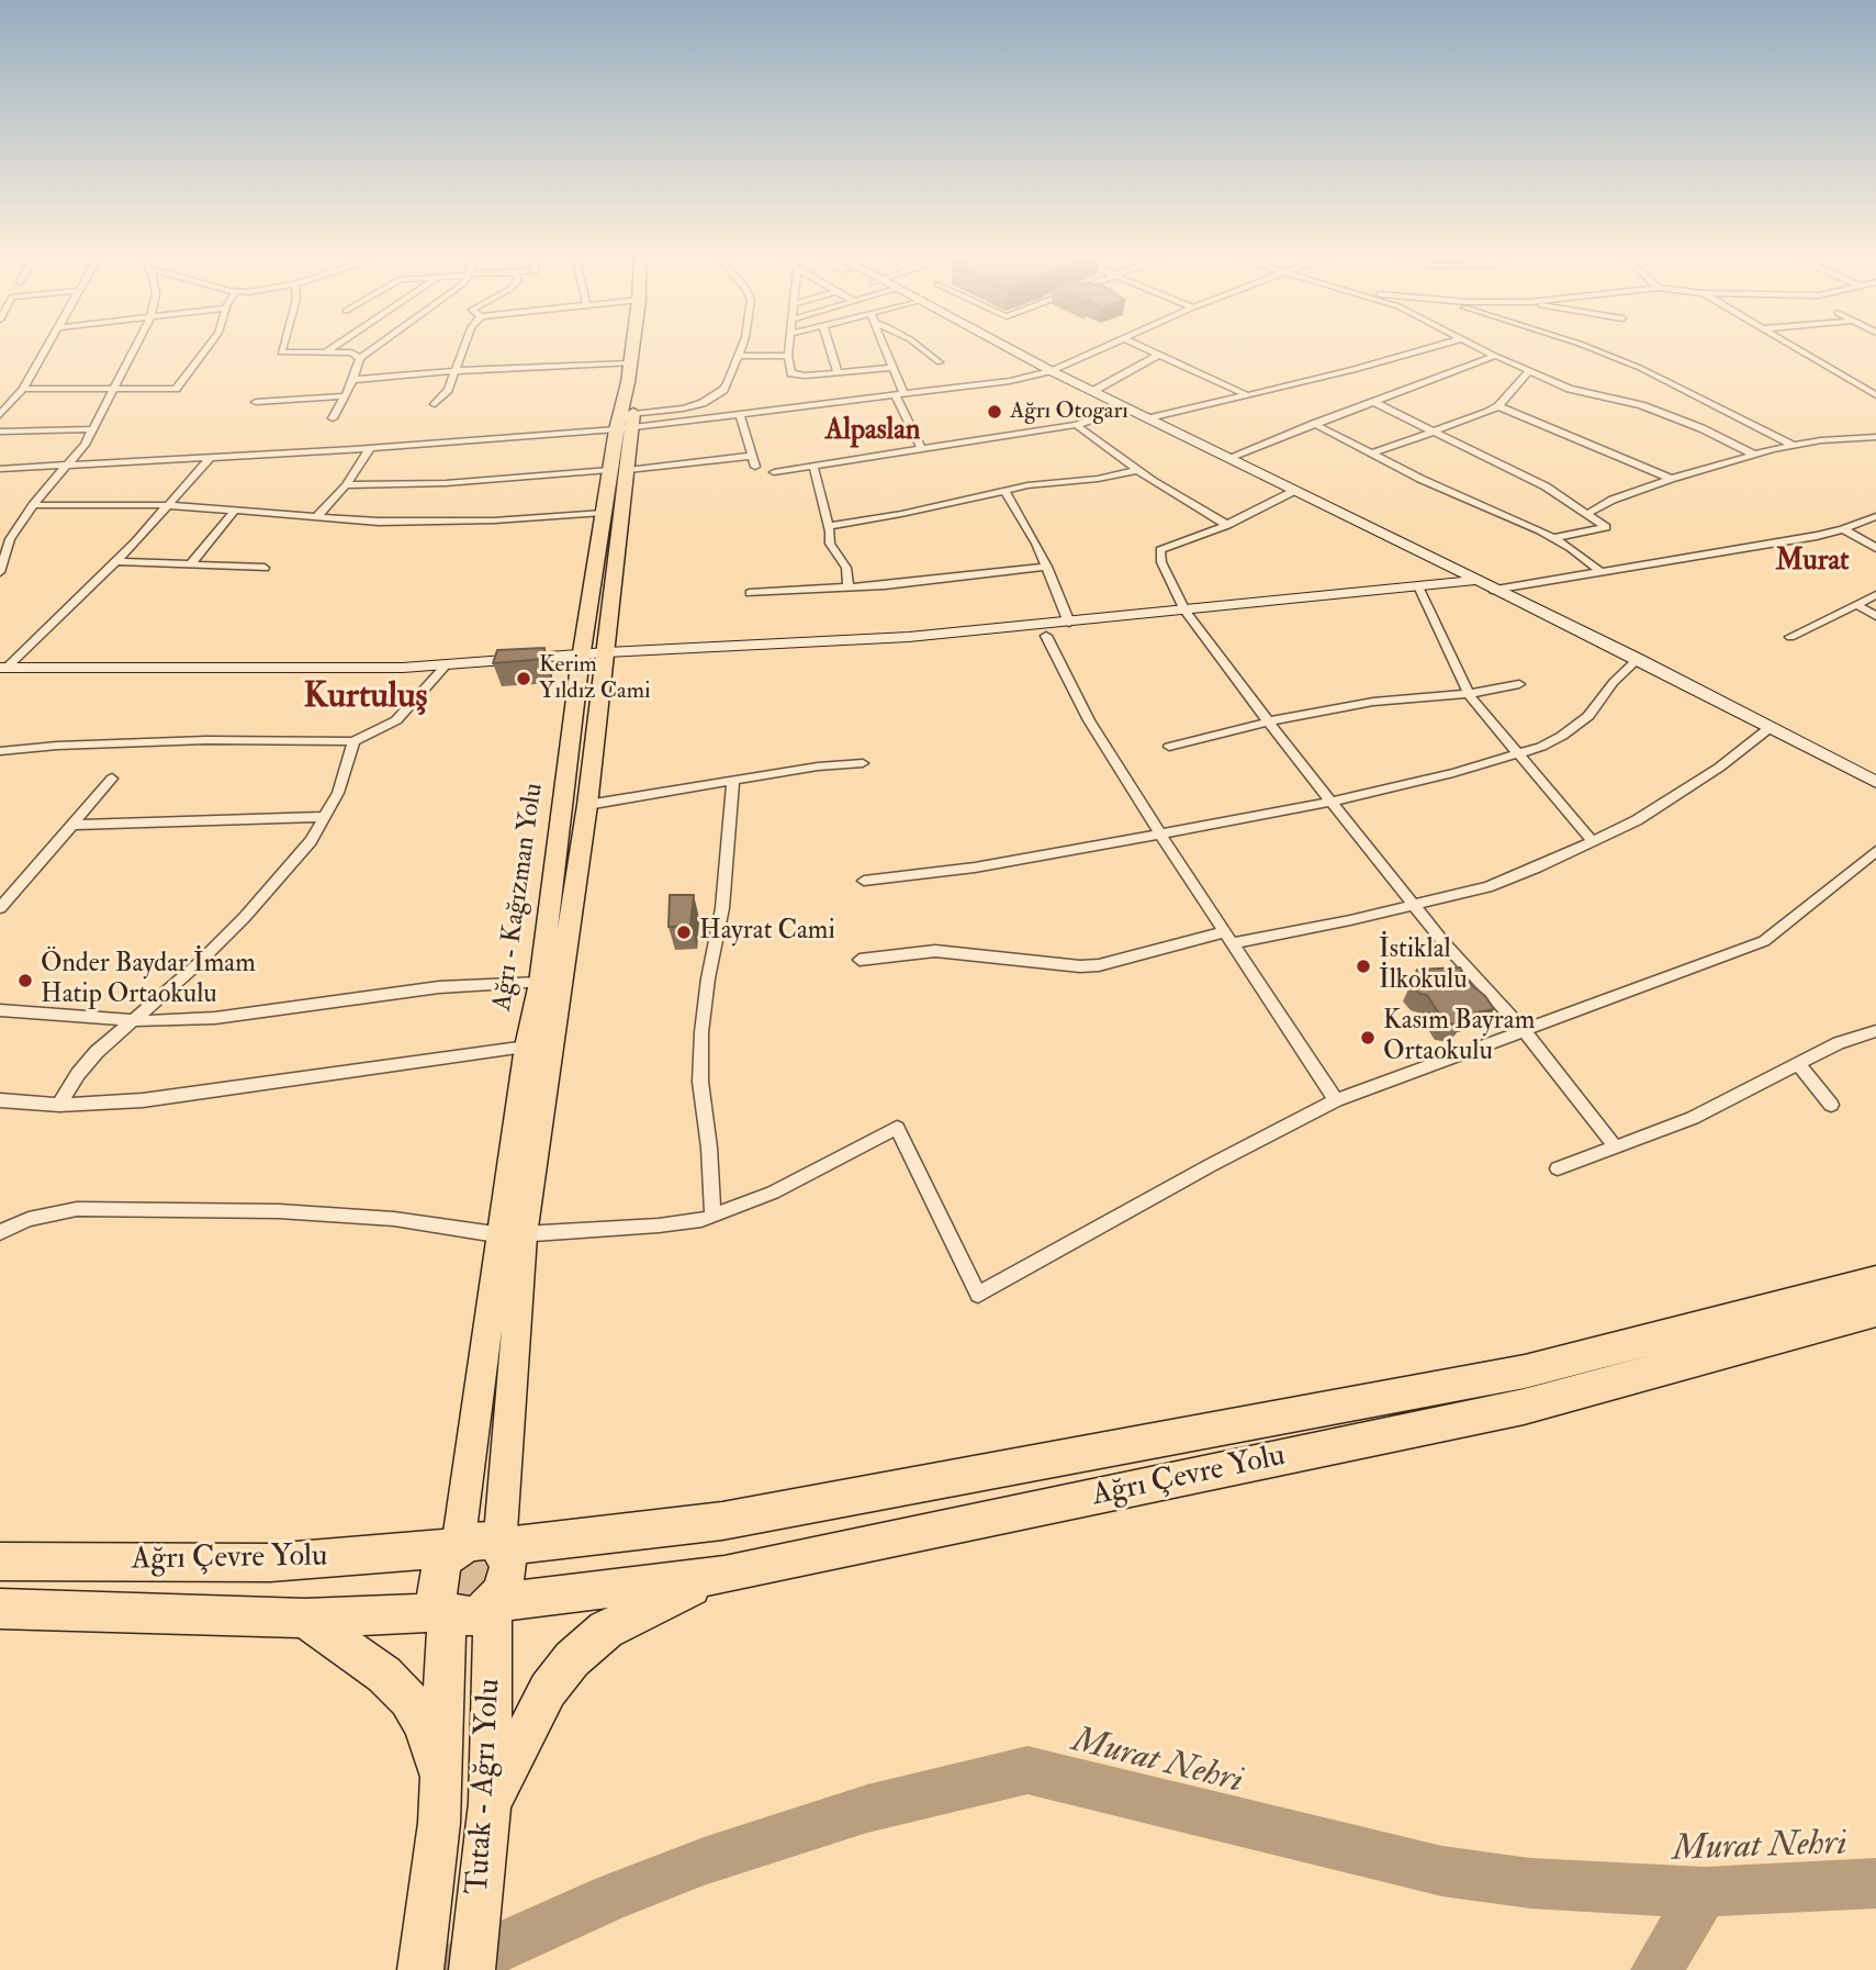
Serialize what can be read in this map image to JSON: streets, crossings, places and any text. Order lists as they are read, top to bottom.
{
  "streets": {
    "highway": ["Ağrı Çevre Yolu", "Tutak - Ağrı Yolu"],
    "main road": ["Ağrı - Kağızman Yolu"]
  },
  "crossings": [
    ["Ağrı - Kağızman Yolu", "Ağrı Çevre Yolu"],
    ["Ağrı - Kağızman Yolu", "Tutak - Ağrı Yolu"],
    ["Ağrı Çevre Yolu", "Tutak - Ağrı Yolu"]
  ],
  "districts": ["Alpaslan", "Murat", "Kurtuluş"],
  "water": ["Murat Nehri"],
  "places": [
    "Ağrı Otogarı",
    "Kerim Yıldız Cami",
    "Hayrat Cami",
    "İstiklal İlkokulu",
    "Önder Baydar İmam Hatip Ortaokulu",
    "Kasım Bayram Ortaokulu"
  ]
}
